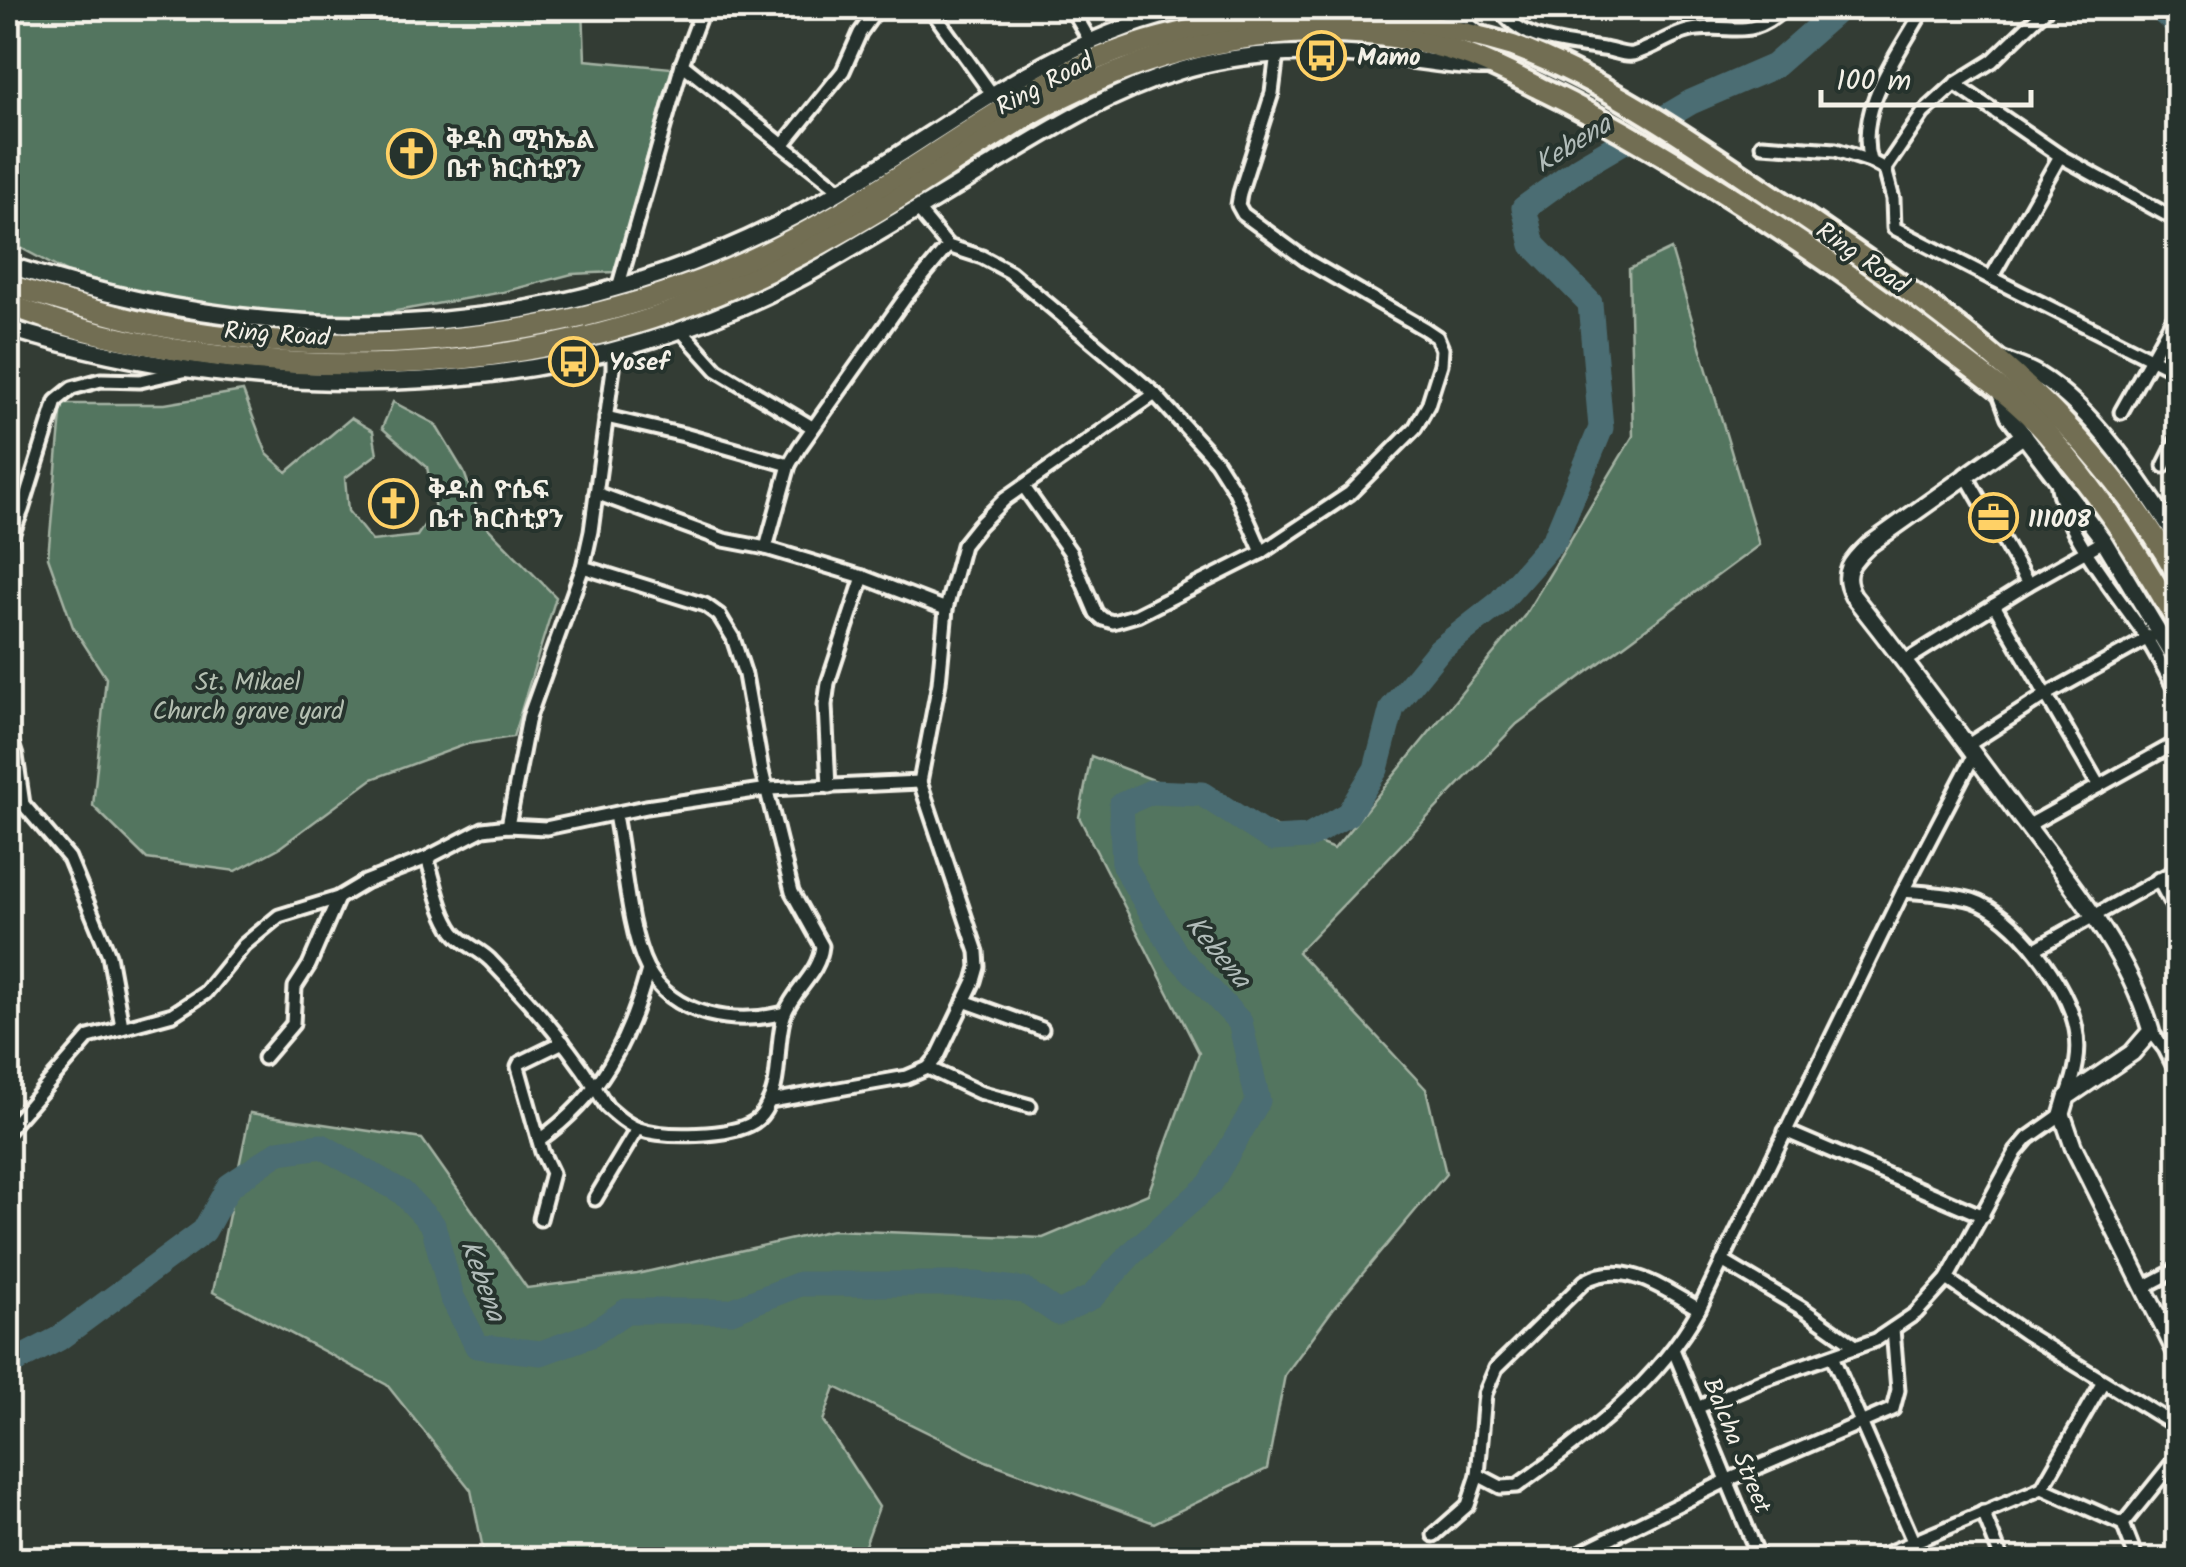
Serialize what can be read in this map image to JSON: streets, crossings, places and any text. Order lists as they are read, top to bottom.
{
  "streets": {
    "highway": ["Ring Road"],
    "street": ["Balcha Street"]
  },
  "water": ["Kebena"],
  "parks": ["St. Mikael Church grave yard"],
  "places": {
    "bus stop": ["Mamo", "Yosef"],
    "church": ["ቅዱስ ሚካኤል ቤተ ክርስቲያን", "ቅዱስ ዮሴፍ ቤተ ክርስቲያን"],
    "office": ["111008"]
  },
  "scale_bar": "100 m"
}
